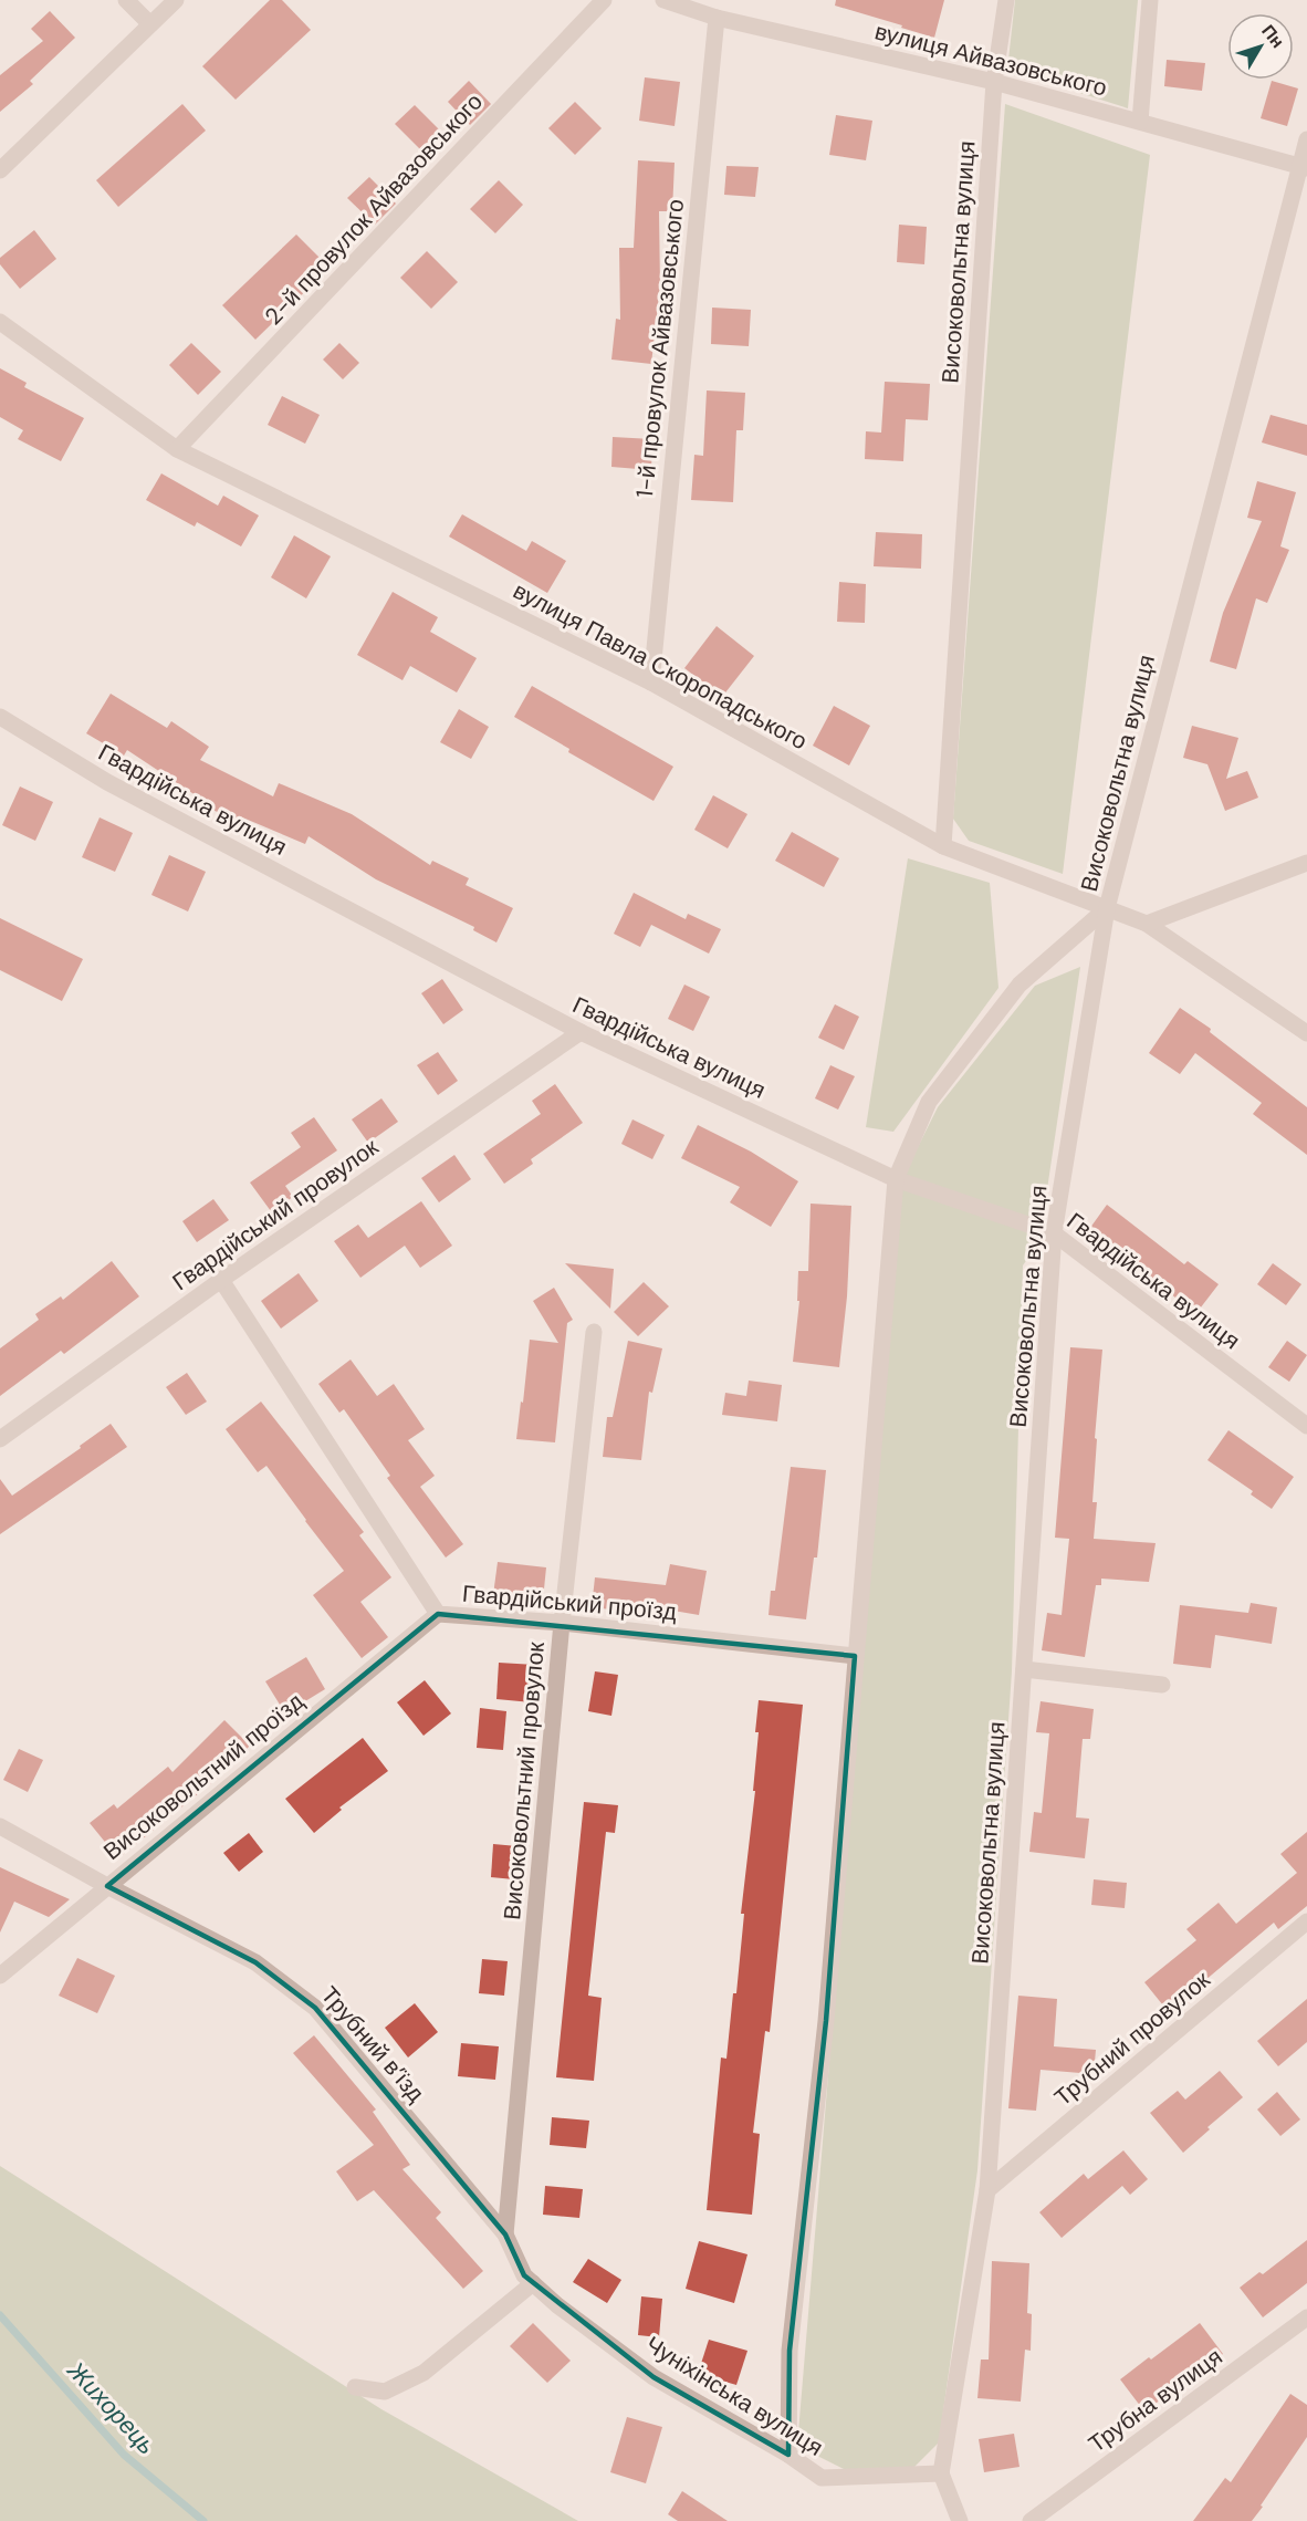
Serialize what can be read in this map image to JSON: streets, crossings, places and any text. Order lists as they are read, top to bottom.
{
  "streets": {
    "street": [
      "вулиця Айвазовського",
      "2-й провулок Айвазовського",
      "Високовольтна вулиця",
      "1-й провулок Айвазовського",
      "вулиця Павла Скоропадського",
      "Гвардійська вулиця",
      "Гвардійський провулок",
      "Гвардійський проїзд",
      "Високовольтний проїзд",
      "Високовольтний провулок",
      "Трубний провулок",
      "Трубний в’їзд",
      "Чуніхінська вулиця",
      "Трубна вулиця"
    ]
  },
  "crossings": [
    ["вулиця Айвазовського", "Високовольтна вулиця"],
    ["вулиця Айвазовського", "1-й провулок Айвазовського"],
    ["2-й провулок Айвазовського", "вулиця Павла Скоропадського"],
    ["Високовольтна вулиця", "вулиця Павла Скоропадського"],
    ["Високовольтна вулиця", "Гвардійська вулиця"],
    ["Високовольтна вулиця", "Трубний провулок"],
    ["Високовольтна вулиця", "Чуніхінська вулиця"],
    ["1-й провулок Айвазовського", "вулиця Павла Скоропадського"],
    ["Гвардійська вулиця", "Гвардійський провулок"],
    ["Гвардійський провулок", "Гвардійський проїзд"],
    ["Гвардійський проїзд", "Високовольтний проїзд"],
    ["Гвардійський проїзд", "Високовольтний провулок"],
    ["Високовольтний проїзд", "Трубний в’їзд"],
    ["Високовольтний провулок", "Трубний в’їзд"],
    ["Високовольтний провулок", "Чуніхінська вулиця"],
    ["Трубний в’їзд", "Чуніхінська вулиця"]
  ],
  "water": ["Жихорець"],
  "north": "top right"
}
